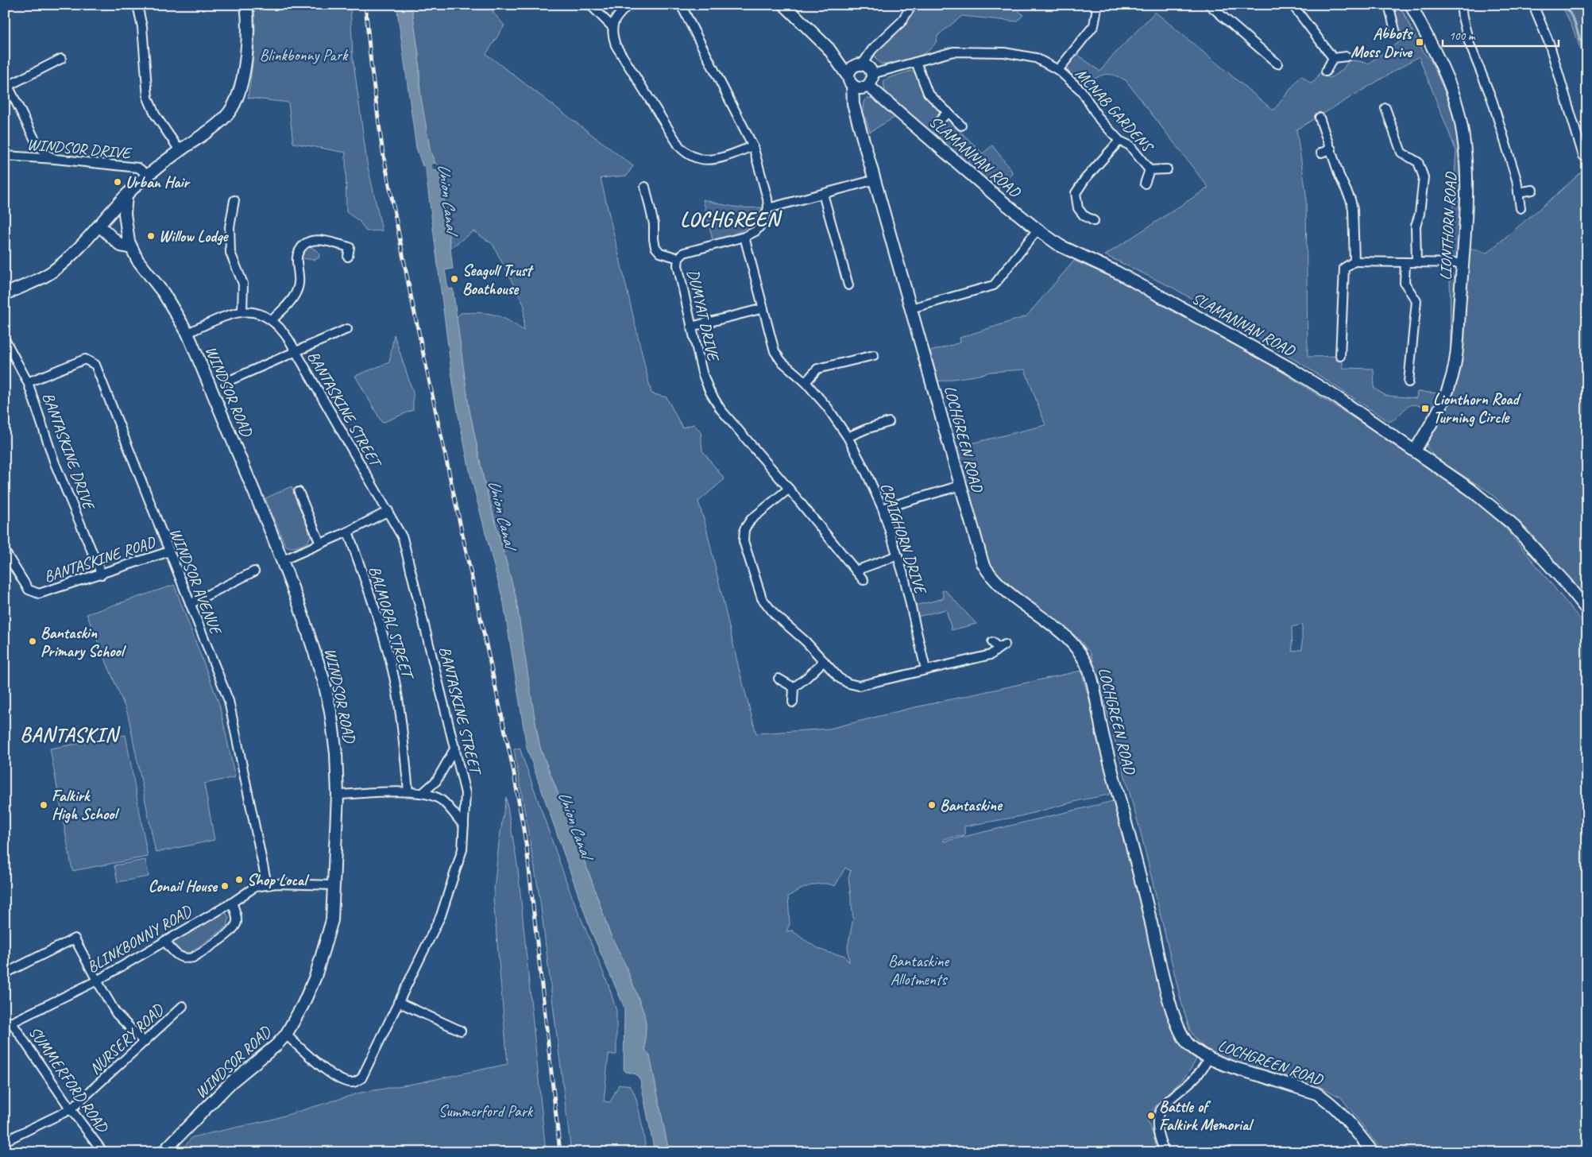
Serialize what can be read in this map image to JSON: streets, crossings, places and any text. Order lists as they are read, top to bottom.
{
  "streets": {
    "street": [
      "MCNAB GARDENS",
      "WINDSOR DRIVE",
      "SLAMANNAN ROAD",
      "LIONTHORN ROAD",
      "DUMYAT DRIVE",
      "WINDSOR ROAD",
      "BANTASKINE STREET",
      "LOCHGREEN ROAD",
      "BANTASKINE DRIVE",
      "CRAIGHORN DRIVE",
      "BANTASKINE ROAD",
      "WINDSOR AVENUE",
      "BALMORAL STREET",
      "BLINKBONNY ROAD",
      "NURSERY ROAD",
      "SUMMERFORD ROAD"
    ]
  },
  "crossings": [
    ["MCNAB GARDENS", "SLAMANNAN ROAD"],
    ["SLAMANNAN ROAD", "LIONTHORN ROAD"],
    ["SLAMANNAN ROAD", "LOCHGREEN ROAD"],
    ["DUMYAT DRIVE", "CRAIGHORN DRIVE"],
    ["WINDSOR ROAD", "BANTASKINE STREET"],
    ["WINDSOR ROAD", "BLINKBONNY ROAD"],
    ["BANTASKINE DRIVE", "BANTASKINE ROAD"],
    ["BANTASKINE DRIVE", "WINDSOR AVENUE"],
    ["BANTASKINE ROAD", "WINDSOR AVENUE"],
    ["WINDSOR AVENUE", "BLINKBONNY ROAD"],
    ["BLINKBONNY ROAD", "SUMMERFORD ROAD"],
    ["NURSERY ROAD", "SUMMERFORD ROAD"]
  ],
  "districts": ["LOCHGREEN", "BANTASKIN"],
  "water": ["Union Canal"],
  "parks": ["Blinkbonny Park", "Bantaskine Allotments", "Summerford Park"],
  "places": {
    "transit": ["Abbots Moss Drive", "Lionthorn Road Turning Circle"],
    "other": [
      "Urban Hair",
      "Willow Lodge",
      "Seagull Trust Boathouse",
      "Bantaskin Primary School",
      "Falkirk High School",
      "Bantaskine",
      "Shop Local",
      "Conail House",
      "Battle of Falkirk Memorial"
    ]
  },
  "scale_bar": "100 m"
}
